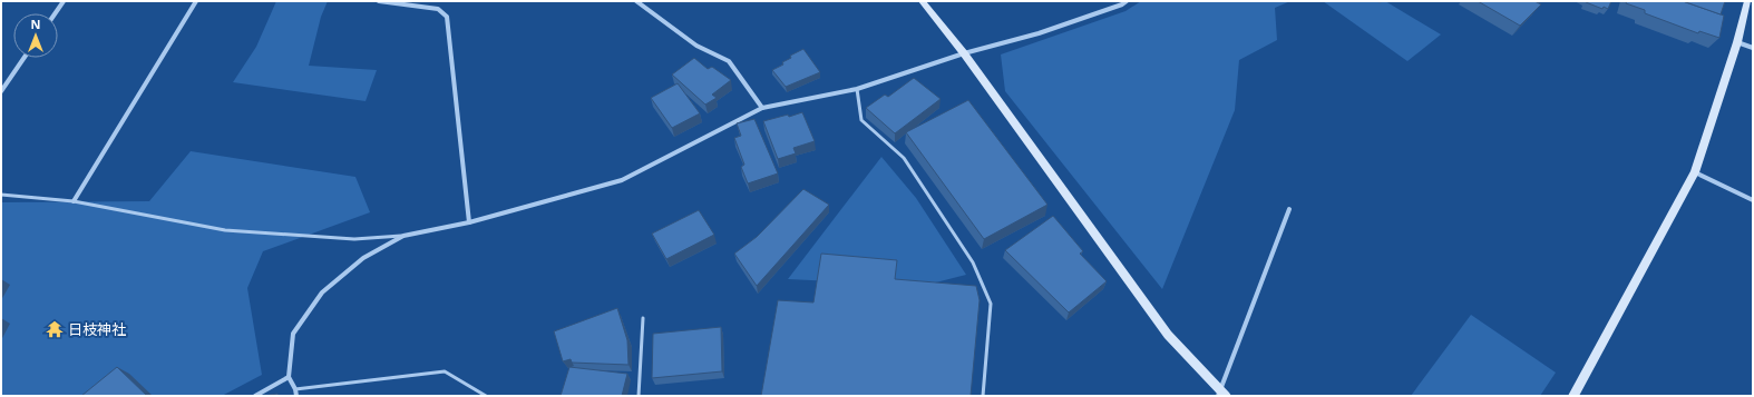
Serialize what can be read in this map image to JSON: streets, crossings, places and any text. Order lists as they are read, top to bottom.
{
  "places": {
    "temple": ["日枝神社"]
  },
  "north": "top"
}
